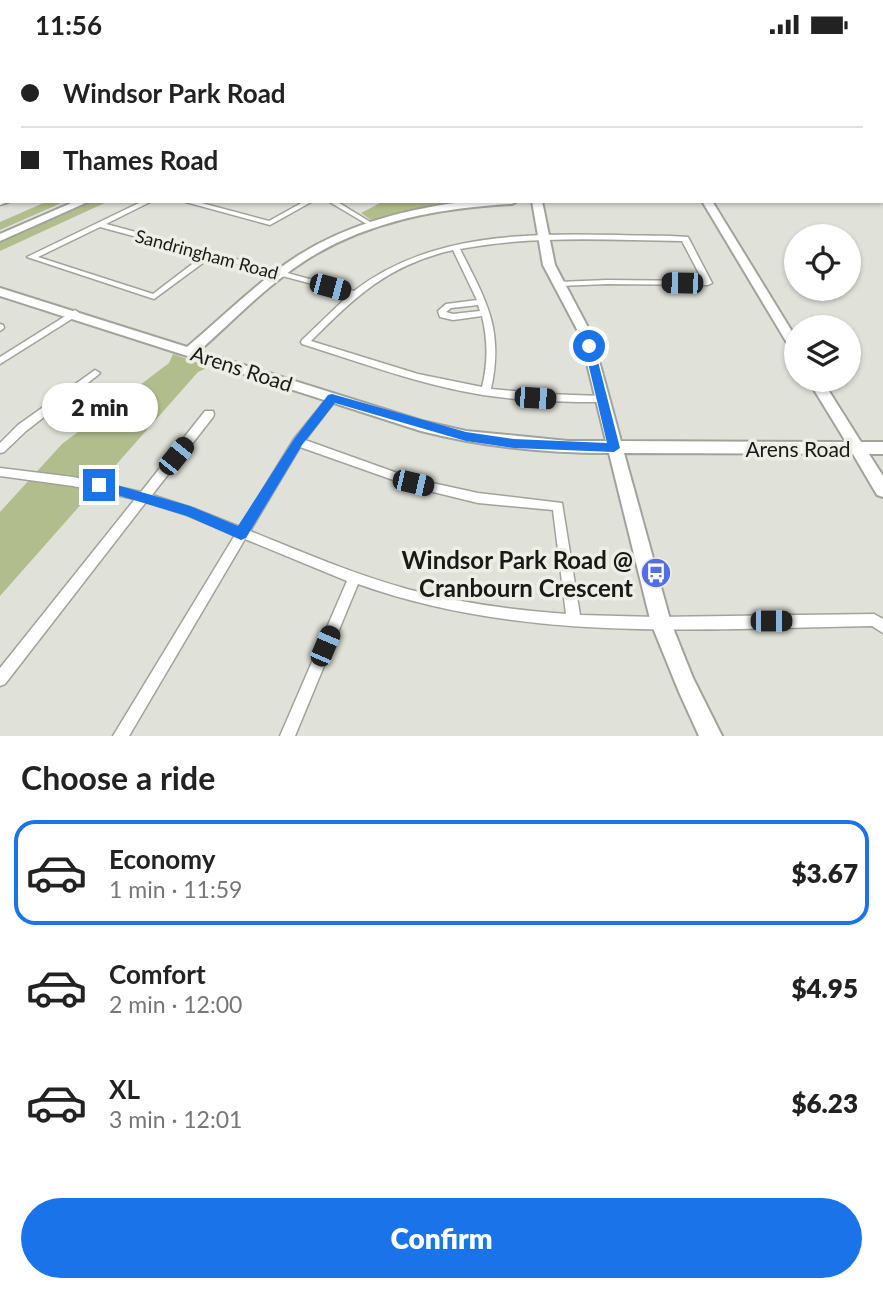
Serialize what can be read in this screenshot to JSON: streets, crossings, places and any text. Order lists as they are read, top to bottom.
{
  "streets": {
    "street": ["Sandringham Road", "Arens Road"]
  },
  "places": {
    "bus stop": ["Windsor Park Road @ Cranbourn Crescent"]
  },
  "page": {
    "status": "11:56",
    "banner": ["Windsor Park Road", "Thames Road"],
    "bubble": "2 min",
    "heading": "Choose a ride",
    "list": [
      {
        "name": "Economy",
        "note": "1 min · 11:59",
        "value": "$3.67"
      },
      {
        "name": "Comfort",
        "note": "2 min · 12:00",
        "value": "$4.95"
      },
      {
        "name": "XL",
        "note": "3 min · 12:01",
        "value": "$6.23"
      }
    ],
    "buttons": "Confirm"
  }
}
